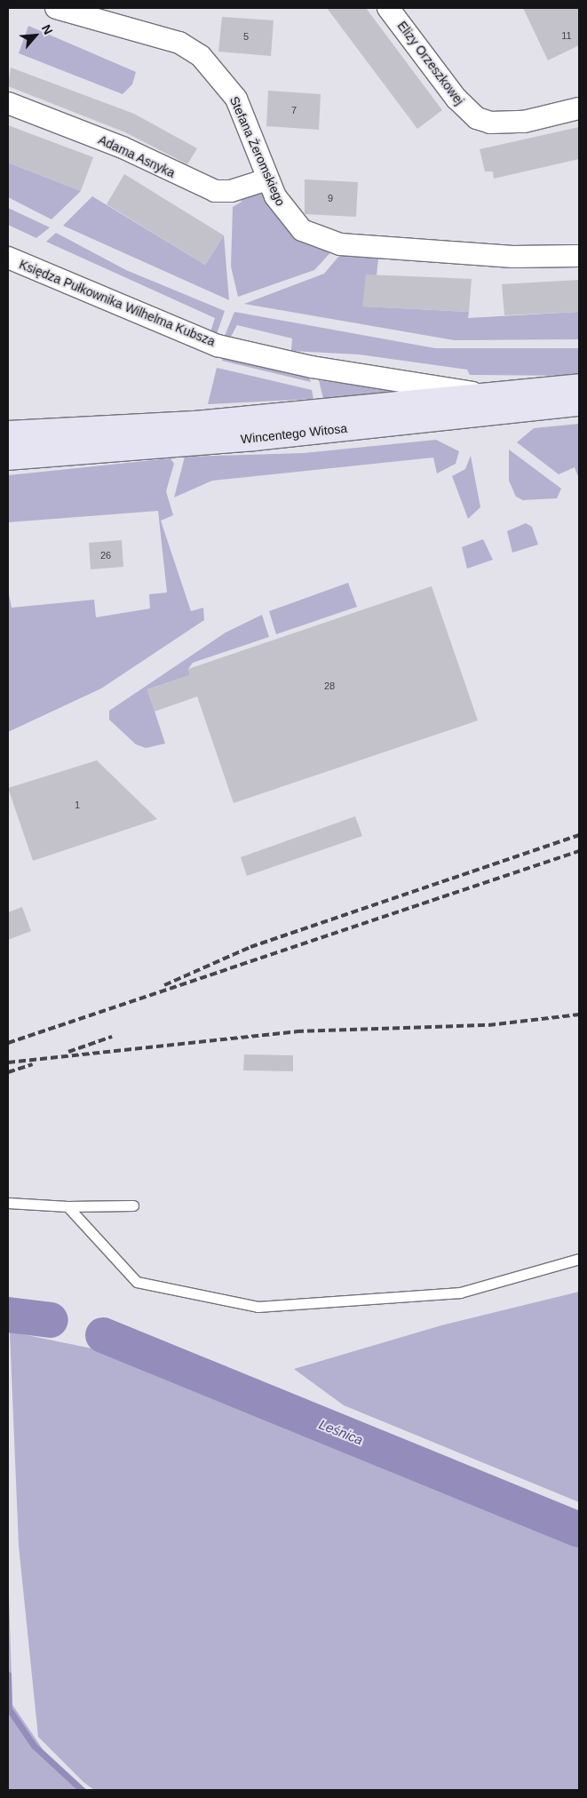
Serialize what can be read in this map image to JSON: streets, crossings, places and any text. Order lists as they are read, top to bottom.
{
  "streets": {
    "main road": ["Wincentego Witosa"],
    "street": [
      "Elizy Orzeszkowej",
      "Stefana Żeromskiego",
      "Adama Asnyka",
      "Księdza Pułkownika Wilhelma Kubsza"
    ]
  },
  "crossings": [
    ["Stefana Żeromskiego", "Adama Asnyka"],
    ["Księdza Pułkownika Wilhelma Kubsza", "Wincentego Witosa"]
  ],
  "water": ["Leśnica"],
  "house_numbers": [
    "11",
    "5",
    "7",
    "9",
    "26",
    "28",
    "1"
  ],
  "north": "top right"
}
